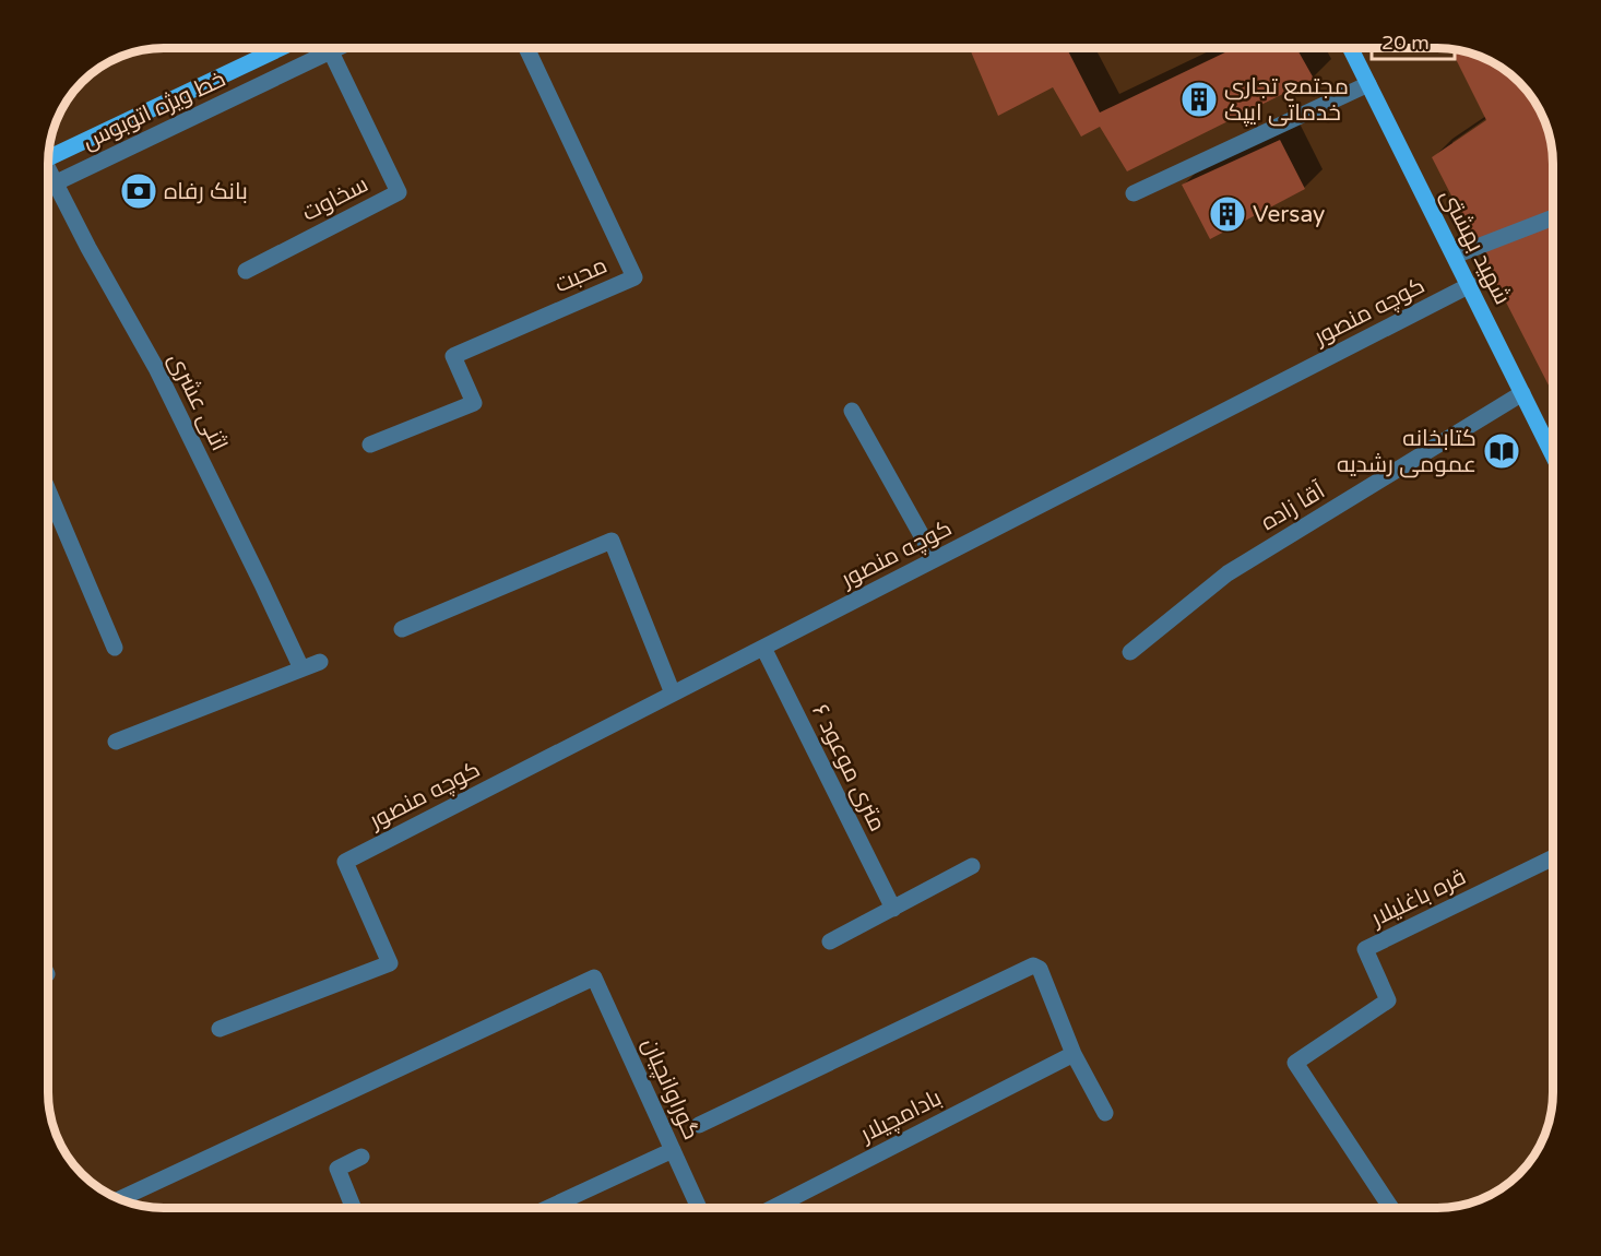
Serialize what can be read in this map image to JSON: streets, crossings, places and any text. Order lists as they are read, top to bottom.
{
  "streets": {
    "main road": ["شهید بهشتى"],
    "street": [
      "خط ویژه اتوبوس",
      "سخاوت",
      "محبت",
      "کوچه منصور",
      "اثنی عشری",
      "آقا زاده",
      "۶ متری موعود",
      "قره باغلیلار",
      "گوراوانچیان",
      "بادامچیلار"
    ]
  },
  "crossings": [
    ["خط ویژه اتوبوس", "اثنی عشری"],
    ["شهید بهشتى", "کوچه منصور"],
    ["شهید بهشتى", "آقا زاده"],
    ["کوچه منصور", "۶ متری موعود"]
  ],
  "places": {
    "building": ["مجتمع تجاری خدماتی ایپک", "Versay"],
    "bank": ["بانک رفاه"],
    "library": ["کتابخانه عمومی رشدیه"]
  },
  "scale_bar": "20 m"
}
